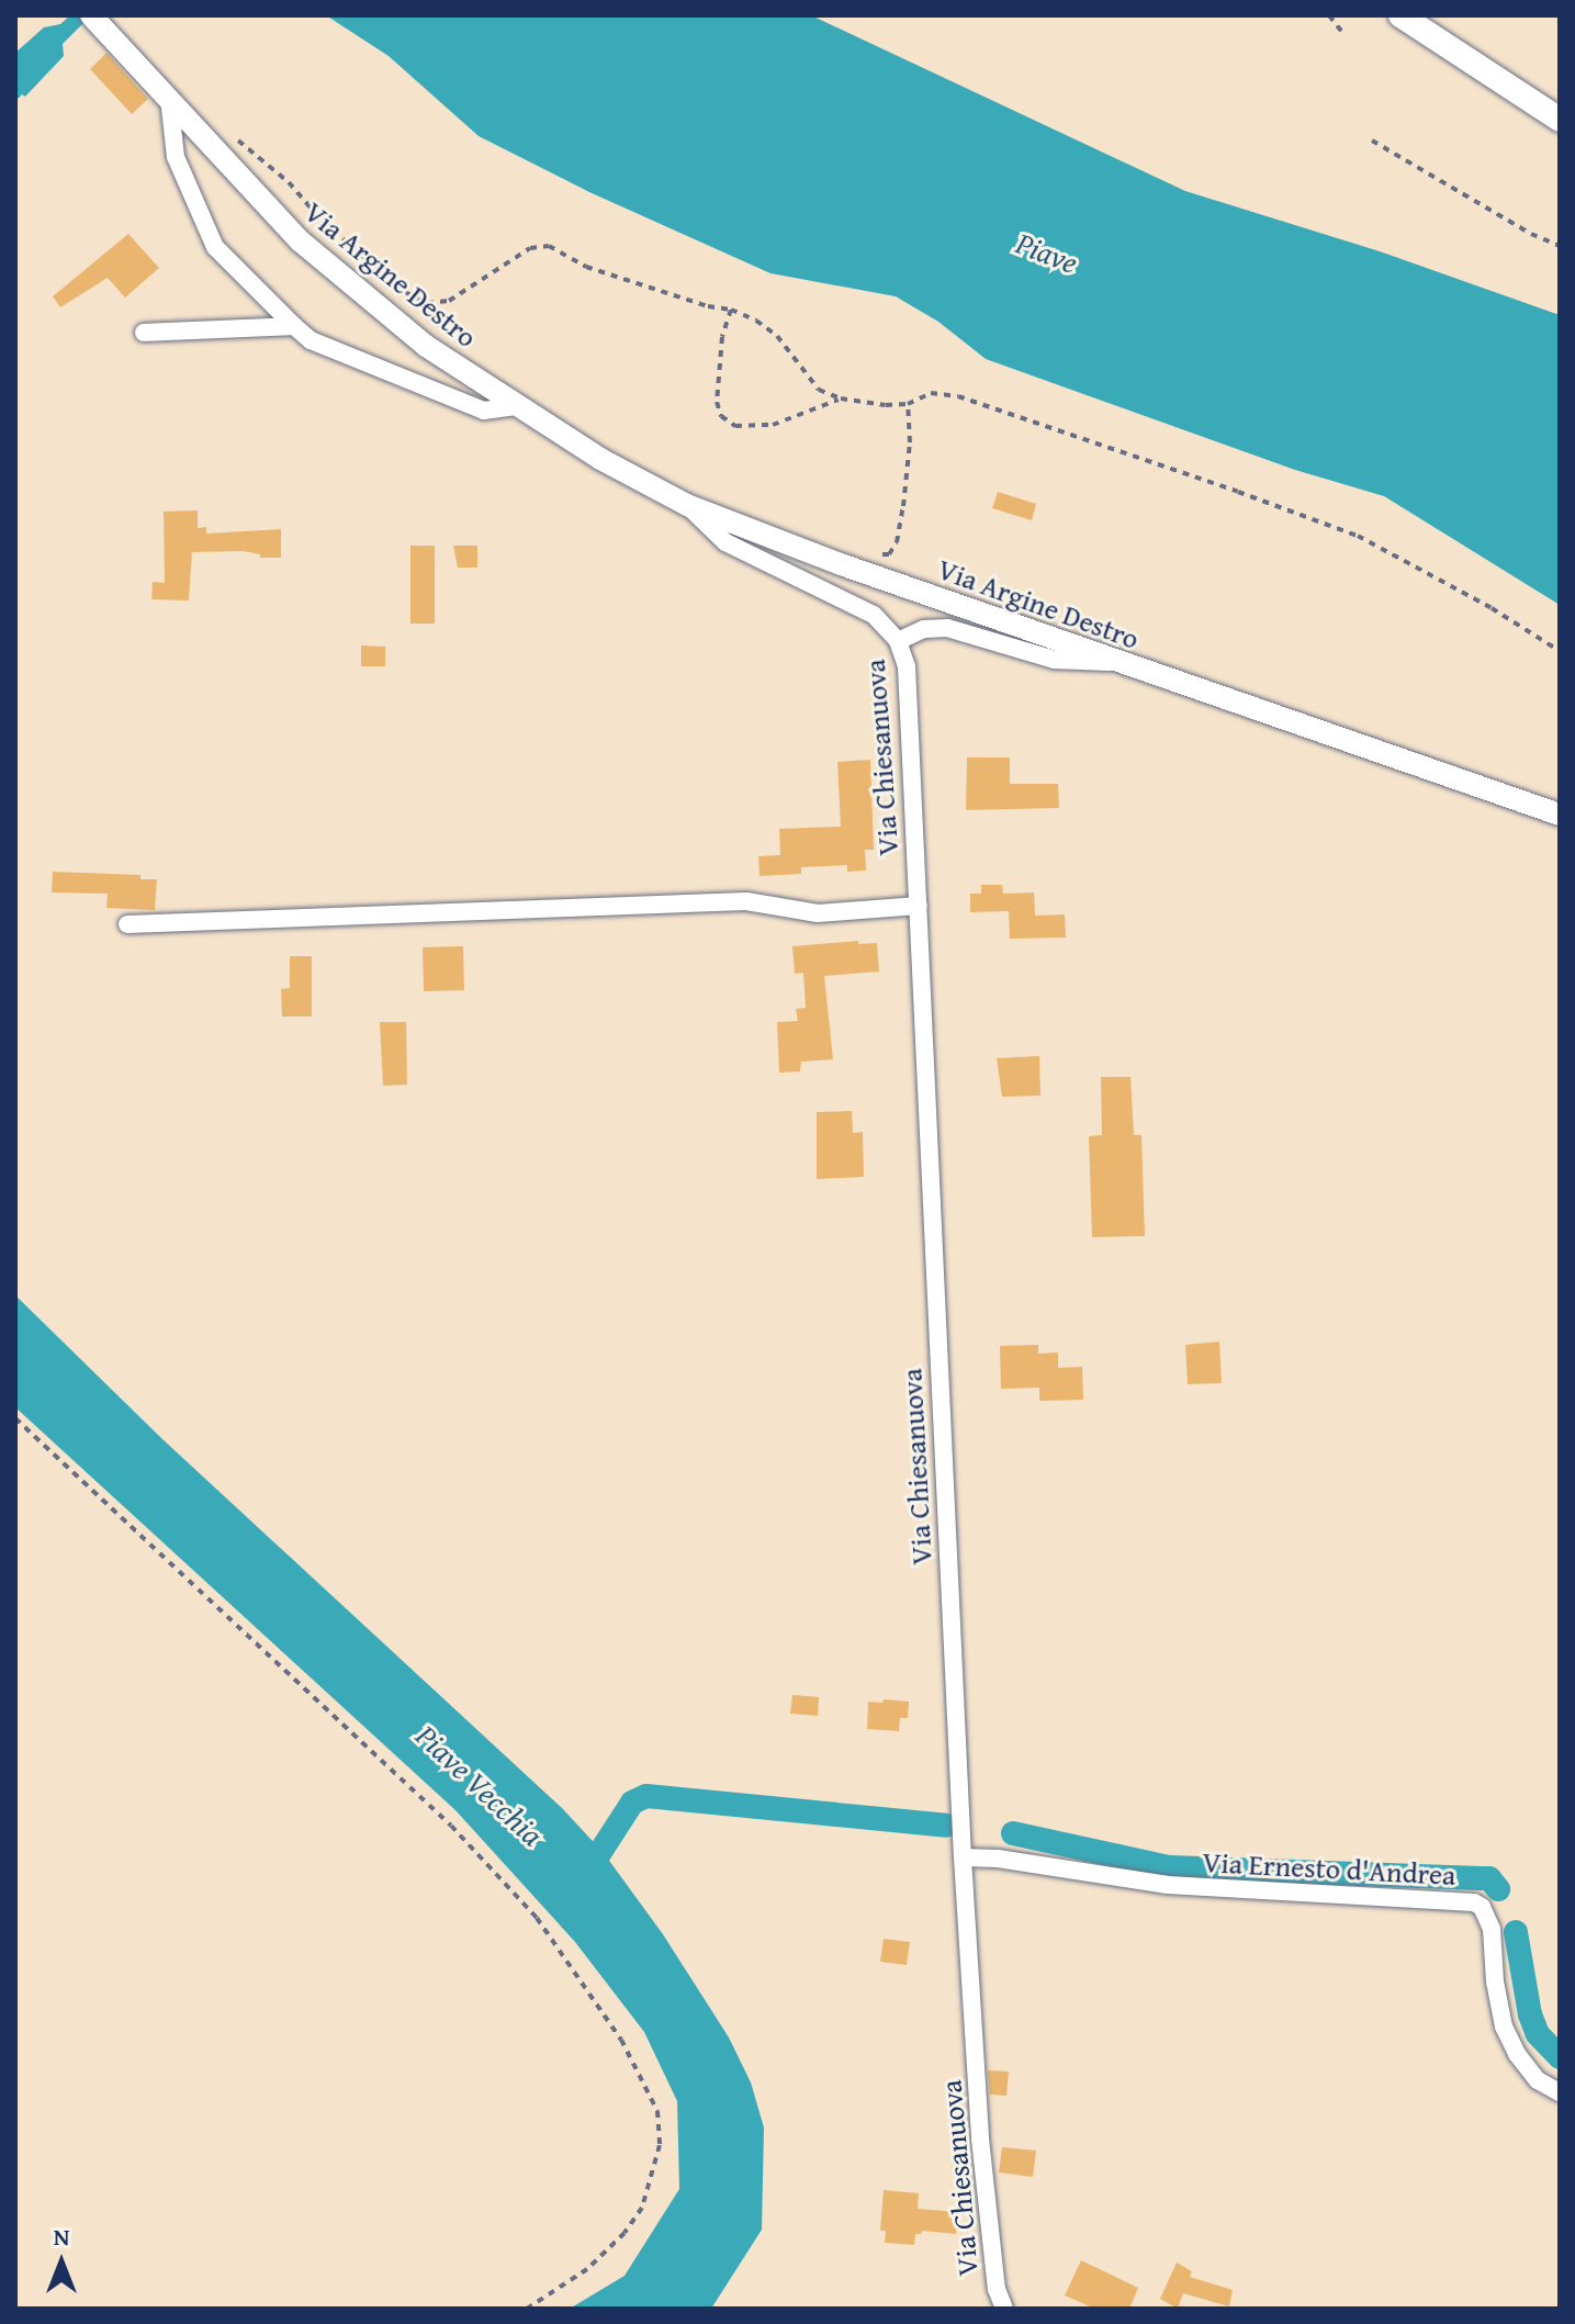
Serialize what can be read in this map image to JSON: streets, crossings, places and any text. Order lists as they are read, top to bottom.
{
  "streets": {
    "street": ["Via Argine Destro", "Via Chiesanuova", "Via Ernesto d'Andrea"]
  },
  "crossings": [
    ["Via Argine Destro", "Via Chiesanuova"],
    ["Via Chiesanuova", "Via Ernesto d'Andrea"]
  ],
  "water": ["Piave", "Piave Vecchia"],
  "north": "top"
}
